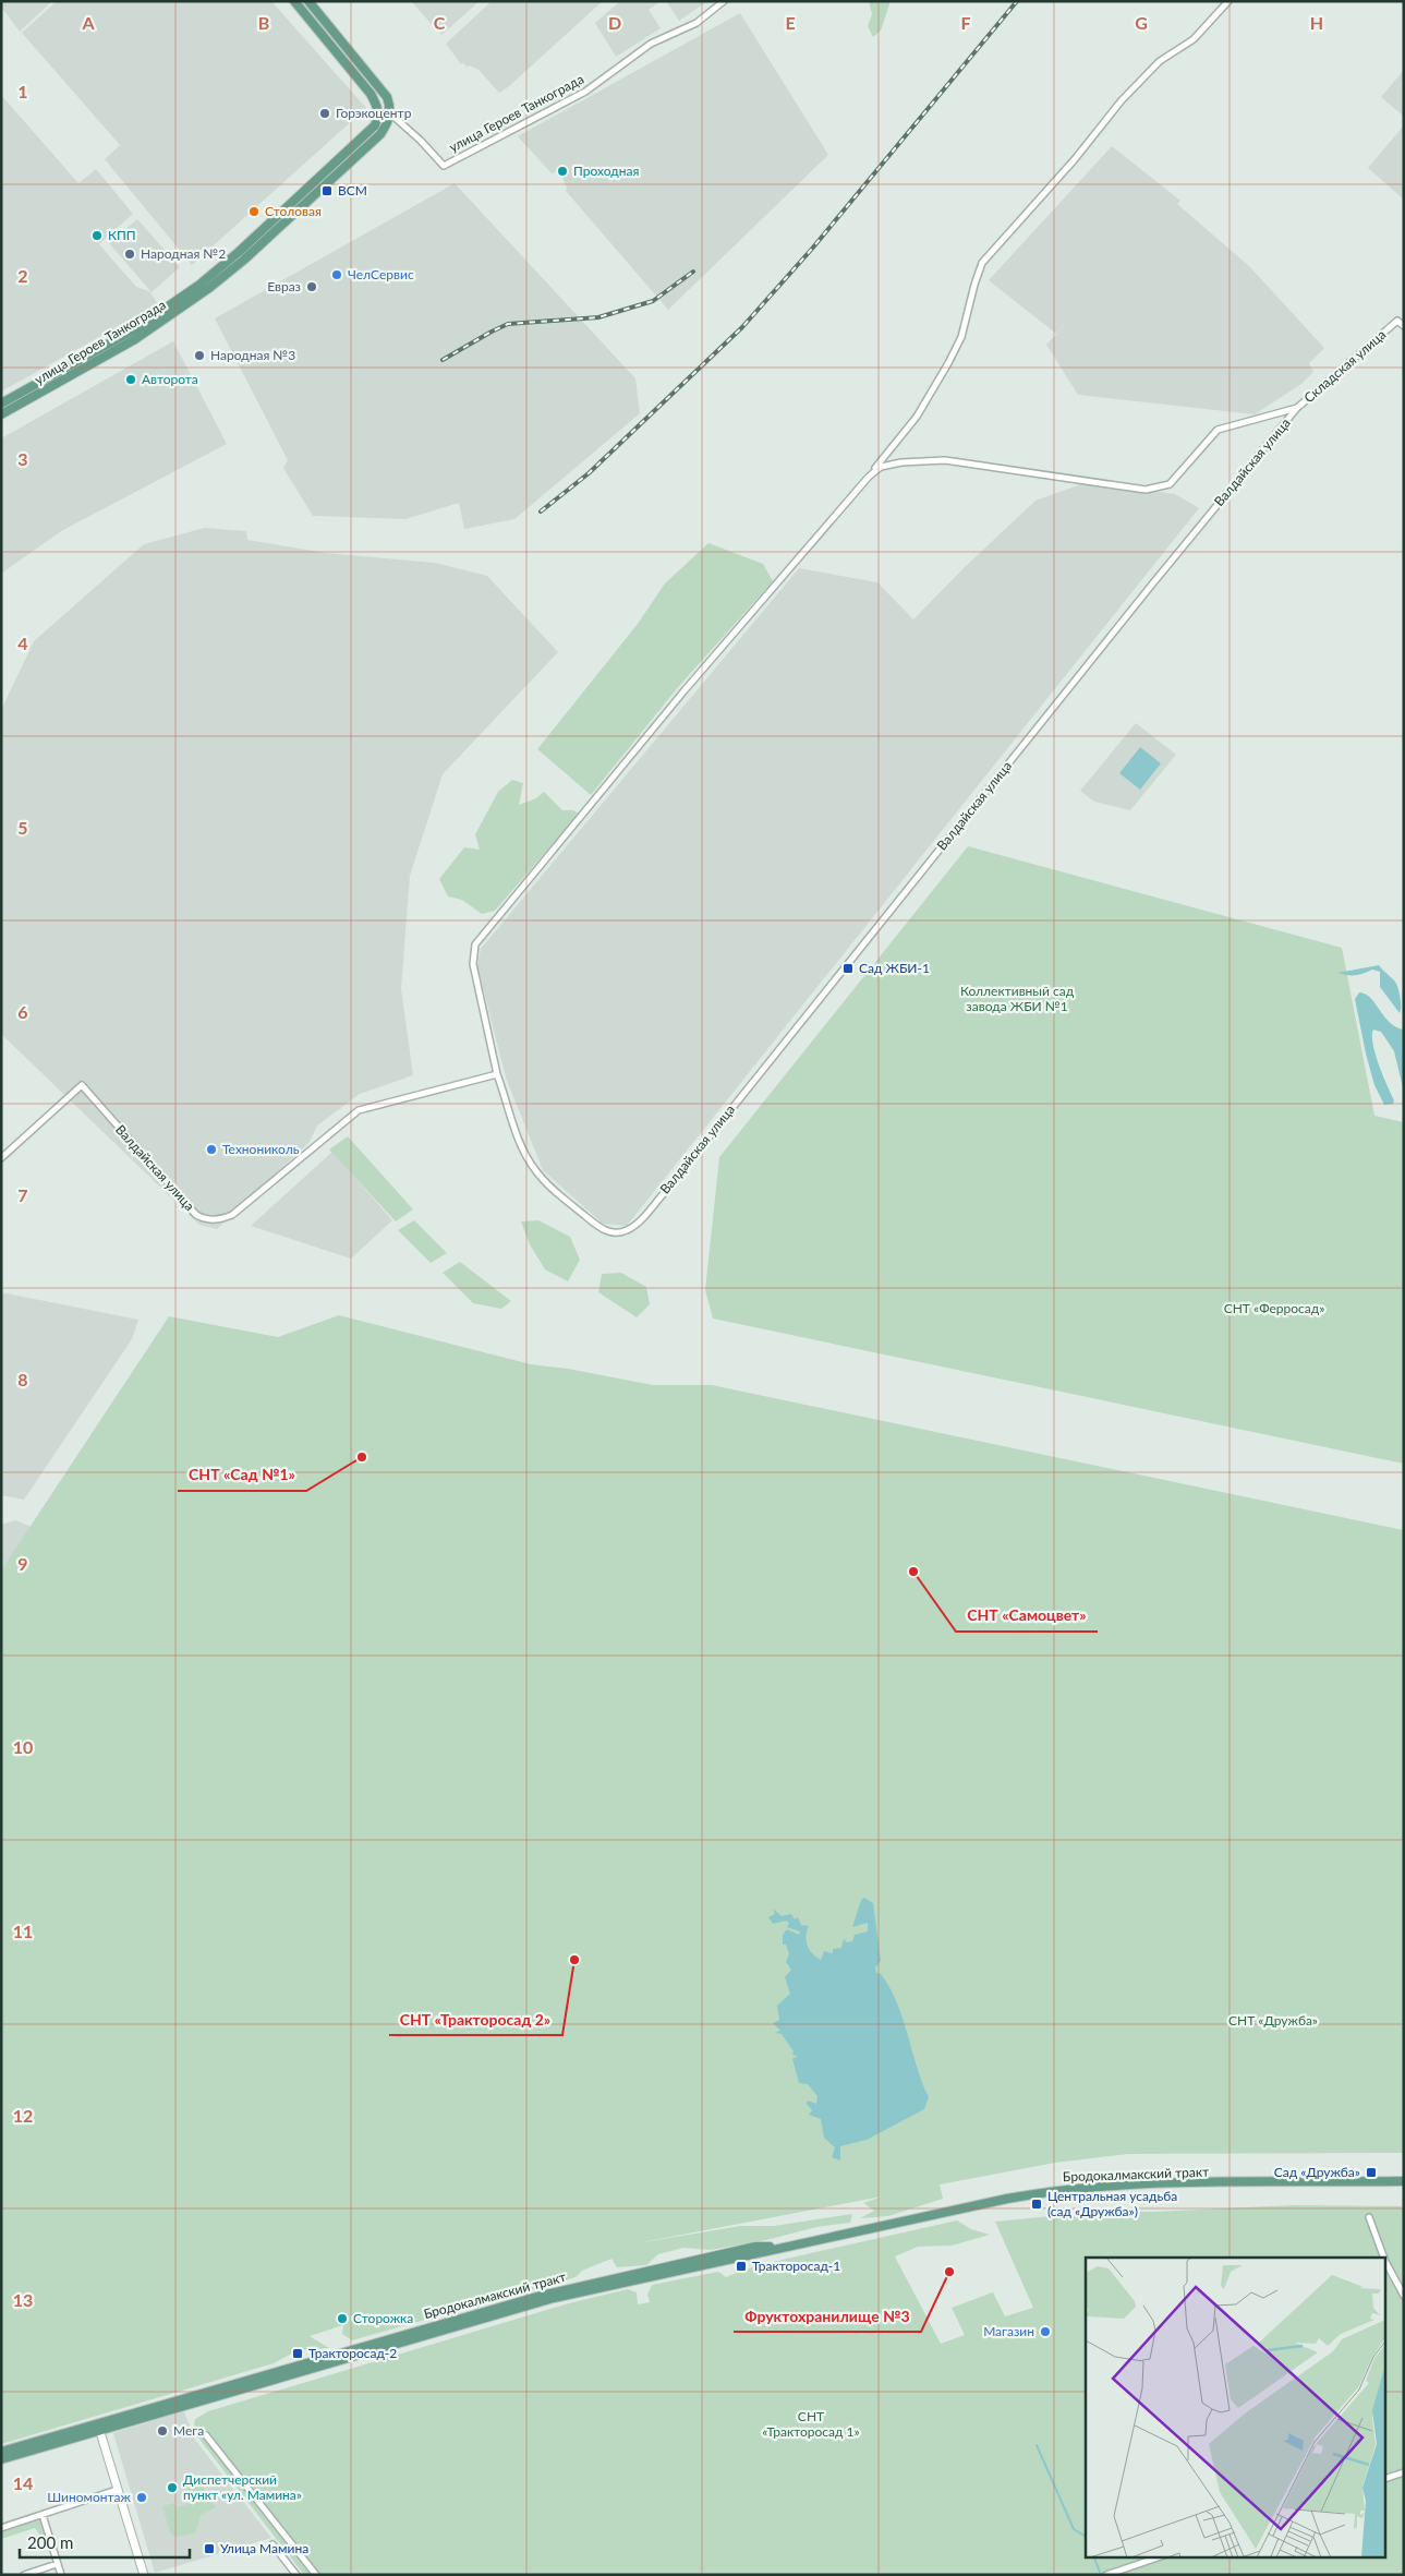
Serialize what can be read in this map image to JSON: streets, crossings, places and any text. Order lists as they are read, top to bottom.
{
  "streets": {
    "main road": ["улица Героев Танкограда", "Бродокалмакский тракт"],
    "street": ["Складская улица", "Валдайская улица"]
  },
  "crossings": [
    ["Складская улица", "Валдайская улица"]
  ],
  "parks": [
    "Коллективный сад завода ЖБИ №1",
    "СНТ «Ферросад»",
    "СНТ «Дружба»",
    "СНТ «Тракторосад 1»"
  ],
  "places": {
    "other": [
      "Горэкоцентр",
      "Проходная",
      "Столовая",
      "КПП",
      "Народная №2",
      "ЧелСервис",
      "Евраз",
      "Народная №3",
      "Авторота",
      "Технониколь",
      "СНТ «Сад №1»",
      "СНТ «Самоцвет»",
      "СНТ «Тракторосад 2»",
      "Фруктохранилище №3",
      "Сторожка",
      "Магазин",
      "Мега",
      "Диспетчерский пункт «ул. Мамина»",
      "Шиномонтаж"
    ],
    "transit": [
      "ВСМ",
      "Сад ЖБИ-1",
      "Сад «Дружба»",
      "Центральная усадьба (сад «Дружба»)",
      "Тракторосад-1",
      "Тракторосад-2",
      "Улица Мамина"
    ]
  },
  "scale_bar": "200 m",
  "grid": {
    "columns": [
      "A",
      "B",
      "C",
      "D",
      "E",
      "F",
      "G",
      "H"
    ],
    "rows": [
      "1",
      "2",
      "3",
      "4",
      "5",
      "6",
      "7",
      "8",
      "9",
      "10",
      "11",
      "12",
      "13",
      "14"
    ]
  }
}
